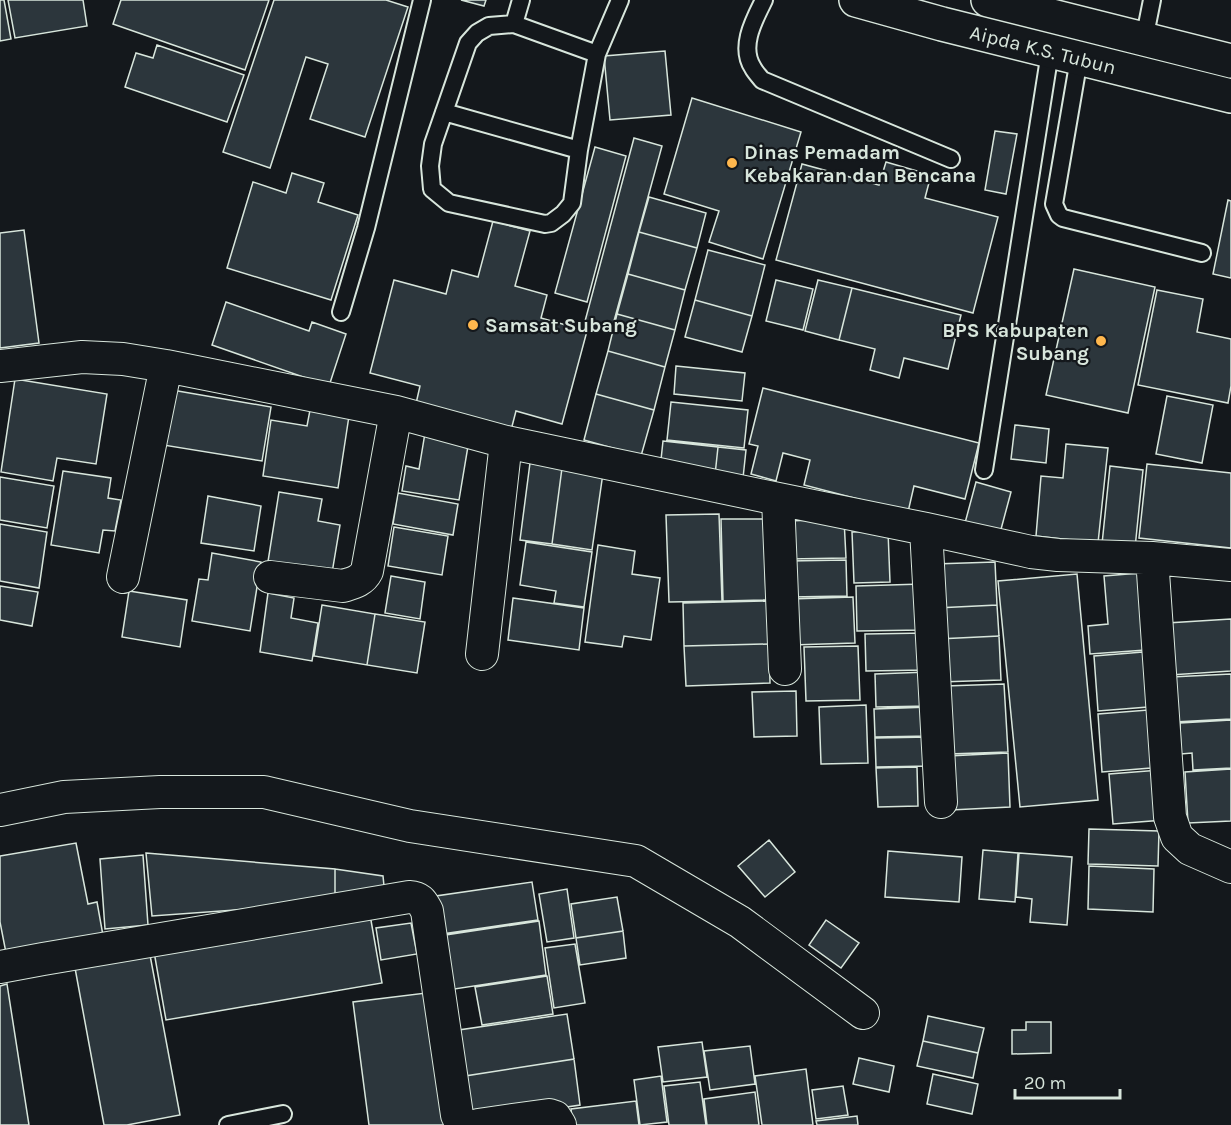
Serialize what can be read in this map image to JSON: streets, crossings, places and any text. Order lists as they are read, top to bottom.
{
  "streets": {
    "street": ["Aipda K.S. Tubun"]
  },
  "places": ["Dinas Pemadam Kebakaran dan Bencana", "Samsat Subang", "BPS Kabupaten Subang"],
  "scale_bar": "20 m"
}
